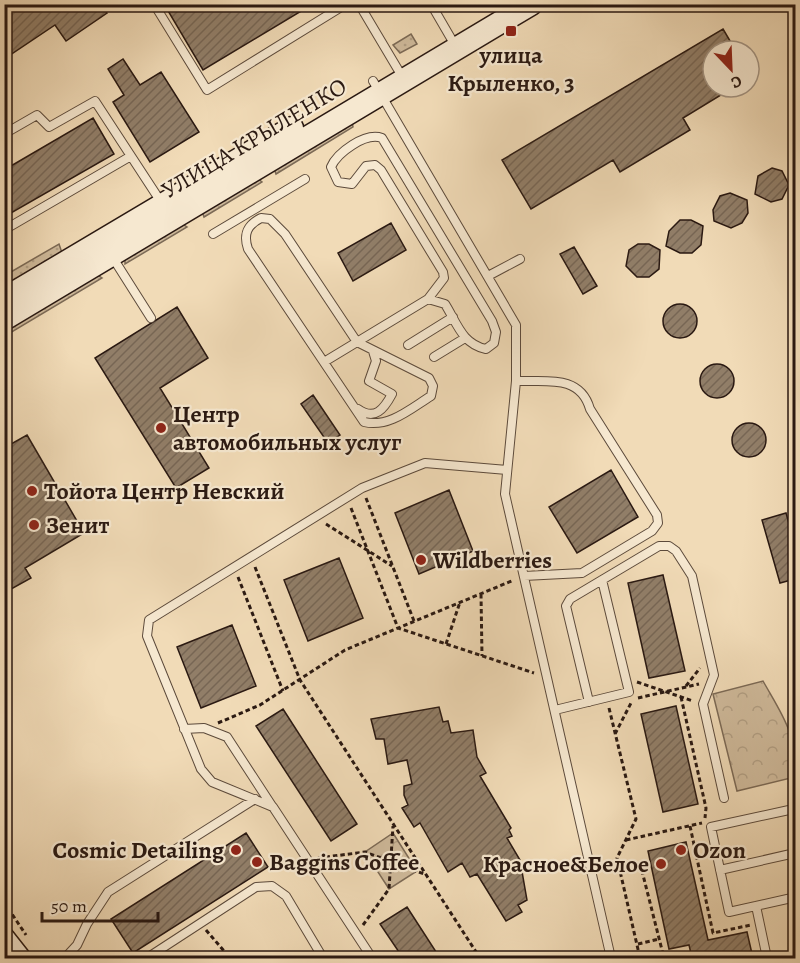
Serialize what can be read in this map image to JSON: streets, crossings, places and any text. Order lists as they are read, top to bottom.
{
  "streets": {
    "street": ["УЛИЦА КРЫЛЕНКО"]
  },
  "places": {
    "transit": ["улица Крыленко, 3"],
    "other": [
      "Центр автомобильных услуг",
      "Тойота Центр Невский",
      "Зенит",
      "Wildberries",
      "Cosmic Detailing",
      "Ozon",
      "Baggins Coffee",
      "Красное&Белое"
    ]
  },
  "scale_bar": "50 m",
  "north": "bottom right"
}
